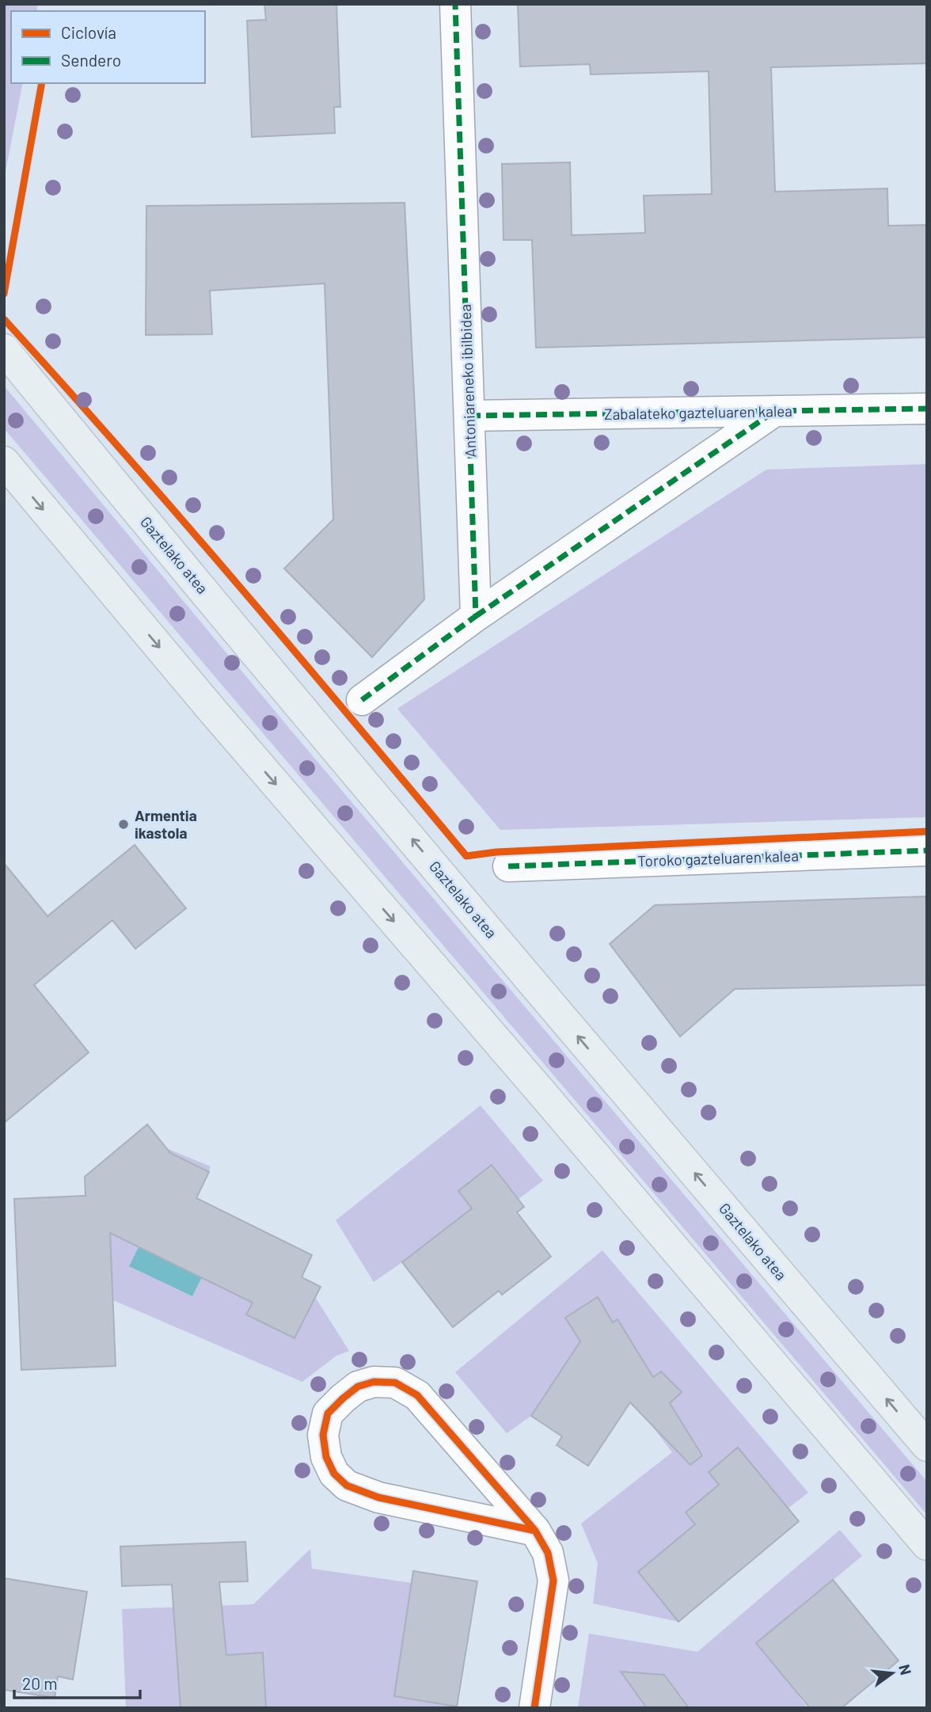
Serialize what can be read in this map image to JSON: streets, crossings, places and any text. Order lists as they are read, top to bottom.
{
  "streets": {
    "main road": ["Gaztelako atea"],
    "street": ["Antoniareneko ibilbidea", "Zabalateko gazteluaren kalea", "Toroko gazteluaren kalea"]
  },
  "crossings": [
    ["Antoniareneko ibilbidea", "Zabalateko gazteluaren kalea"]
  ],
  "places": ["Armentia ikastola"],
  "legend": ["Ciclovía", "Sendero"],
  "scale_bar": "20 m",
  "north": "right"
}
